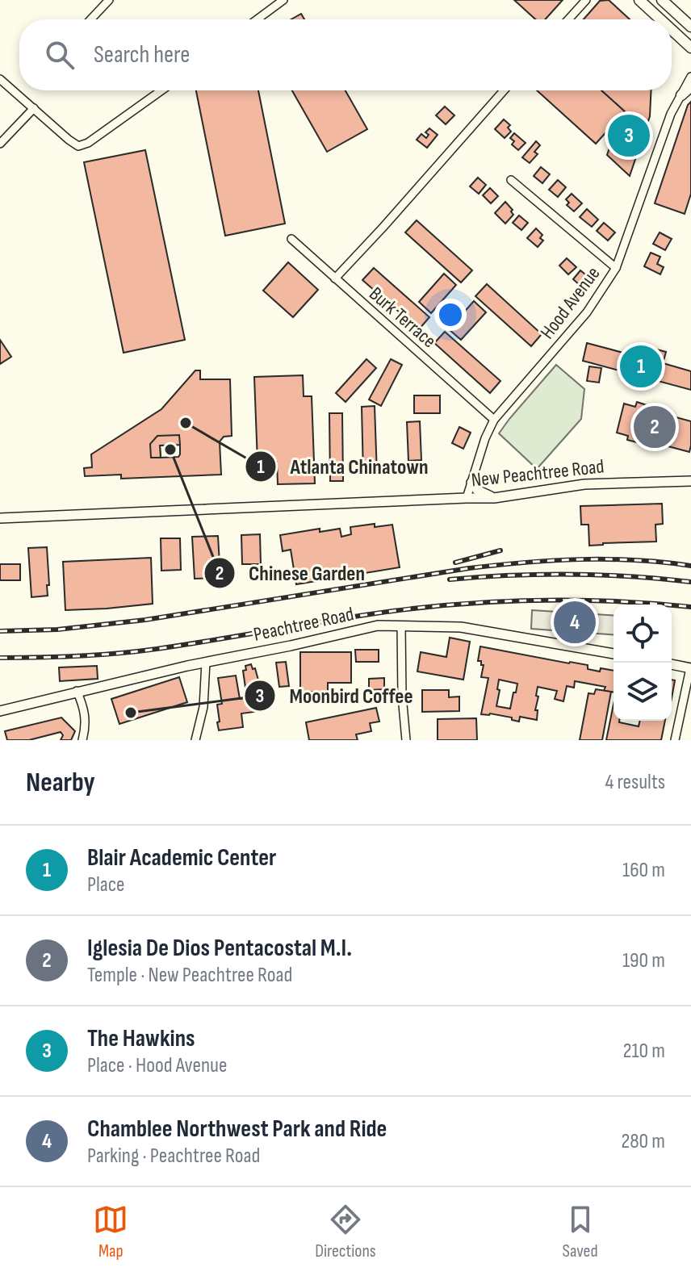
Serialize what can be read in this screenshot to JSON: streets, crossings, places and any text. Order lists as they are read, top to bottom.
{
  "streets": {
    "street": [
      "Hood Avenue",
      "Burk Terrace",
      "New Peachtree Road",
      "Peachtree Road"
    ]
  },
  "crossings": [
    ["Hood Avenue", "Burk Terrace"],
    ["Hood Avenue", "New Peachtree Road"]
  ],
  "places": ["Atlanta Chinatown", "Chinese Garden", "Moonbird Coffee"],
  "page": {
    "search": "Search here",
    "pins": [
      "3",
      "1",
      "2",
      "4"
    ],
    "heading": ["Nearby", "4 results"],
    "list": [
      {
        "mark": "1",
        "name": "Blair Academic Center",
        "note": "Place",
        "value": "160 m"
      },
      {
        "mark": "2",
        "name": "Iglesia De Dios Pentacostal M.I.",
        "note": "Temple · New Peachtree Road",
        "value": "190 m"
      },
      {
        "mark": "3",
        "name": "The Hawkins",
        "note": "Place · Hood Avenue",
        "value": "210 m"
      },
      {
        "mark": "4",
        "name": "Chamblee Northwest Park and Ride",
        "note": "Parking · Peachtree Road",
        "value": "280 m"
      }
    ],
    "nav": ["Map", "Directions", "Saved"]
  }
}
